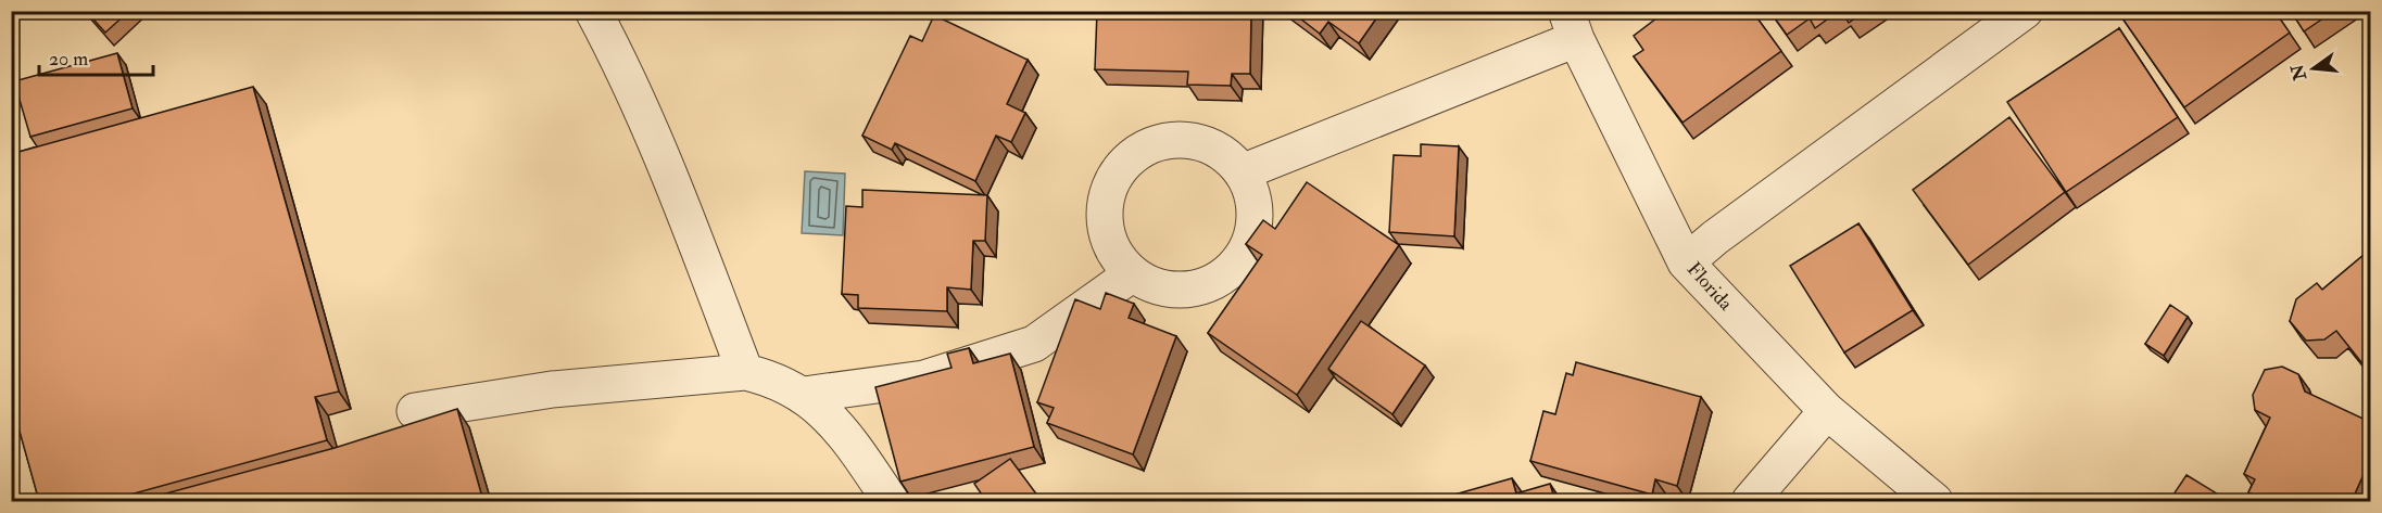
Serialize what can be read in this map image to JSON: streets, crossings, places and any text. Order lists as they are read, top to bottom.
{
  "streets": {
    "street": ["Florida"]
  },
  "scale_bar": "20 m",
  "north": "left"
}
